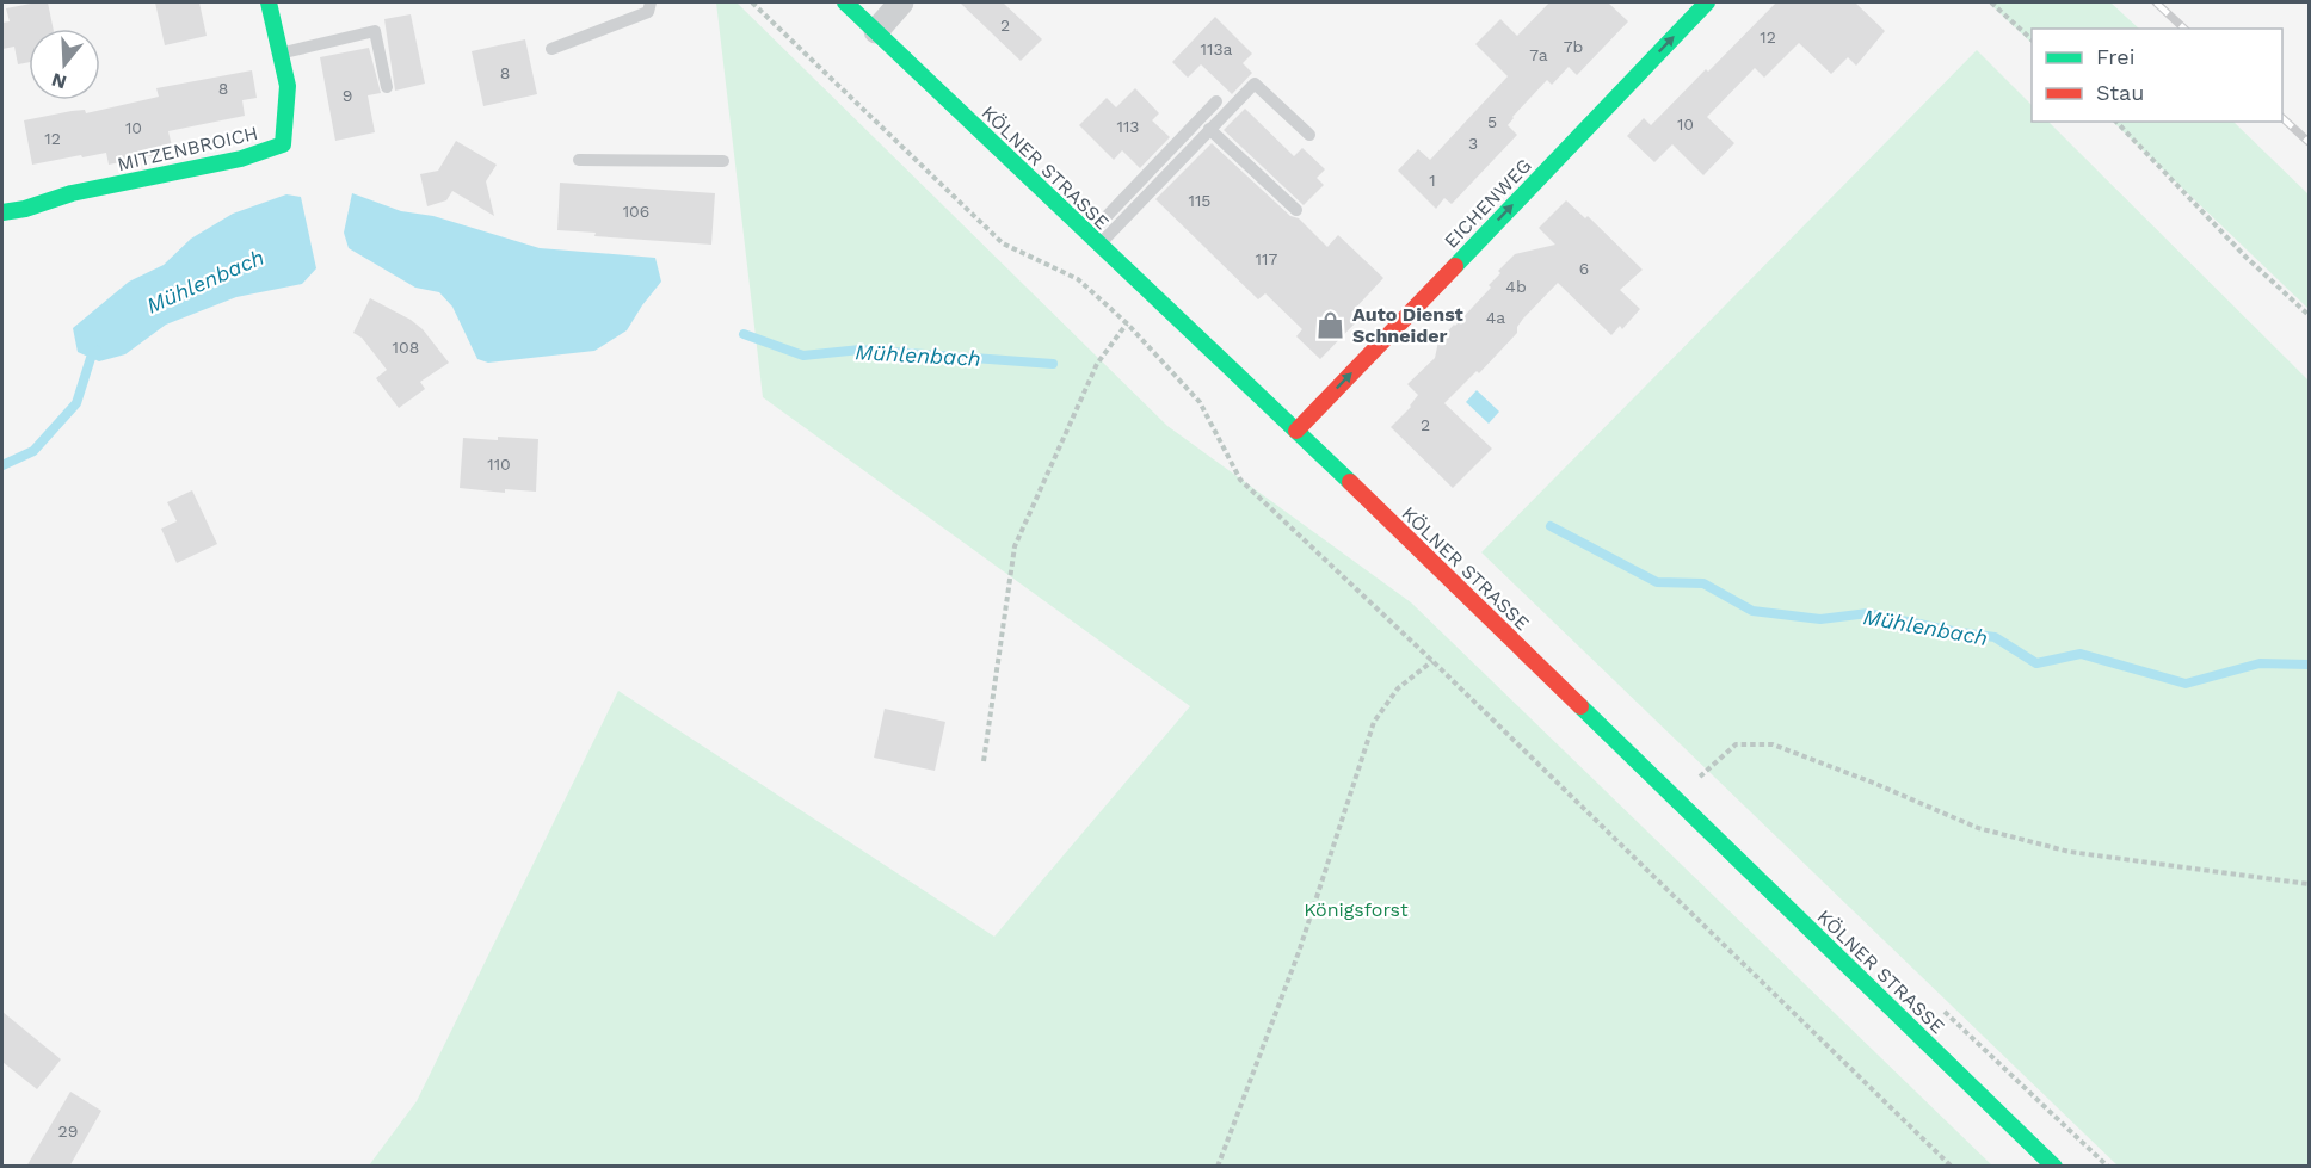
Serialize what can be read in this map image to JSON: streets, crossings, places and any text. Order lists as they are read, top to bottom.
{
  "streets": {
    "main road": ["MITZENBROICH", "KÖLNER STRASSE", "EICHENWEG"]
  },
  "crossings": [
    ["KÖLNER STRASSE", "EICHENWEG"]
  ],
  "one_way": ["EICHENWEG"],
  "water": ["Mühlenbach"],
  "parks": ["Königsforst"],
  "places": {
    "shop": ["Auto Dienst Schneider"]
  },
  "house_numbers": [
    "2",
    "12",
    "7b",
    "113a",
    "7a",
    "8",
    "8",
    "9",
    "5",
    "10",
    "113",
    "10",
    "12",
    "3",
    "1",
    "115",
    "106",
    "117",
    "6",
    "4b",
    "4a",
    "108",
    "2",
    "110",
    "29"
  ],
  "legend": ["Frei", "Stau"],
  "north": "bottom"
}
